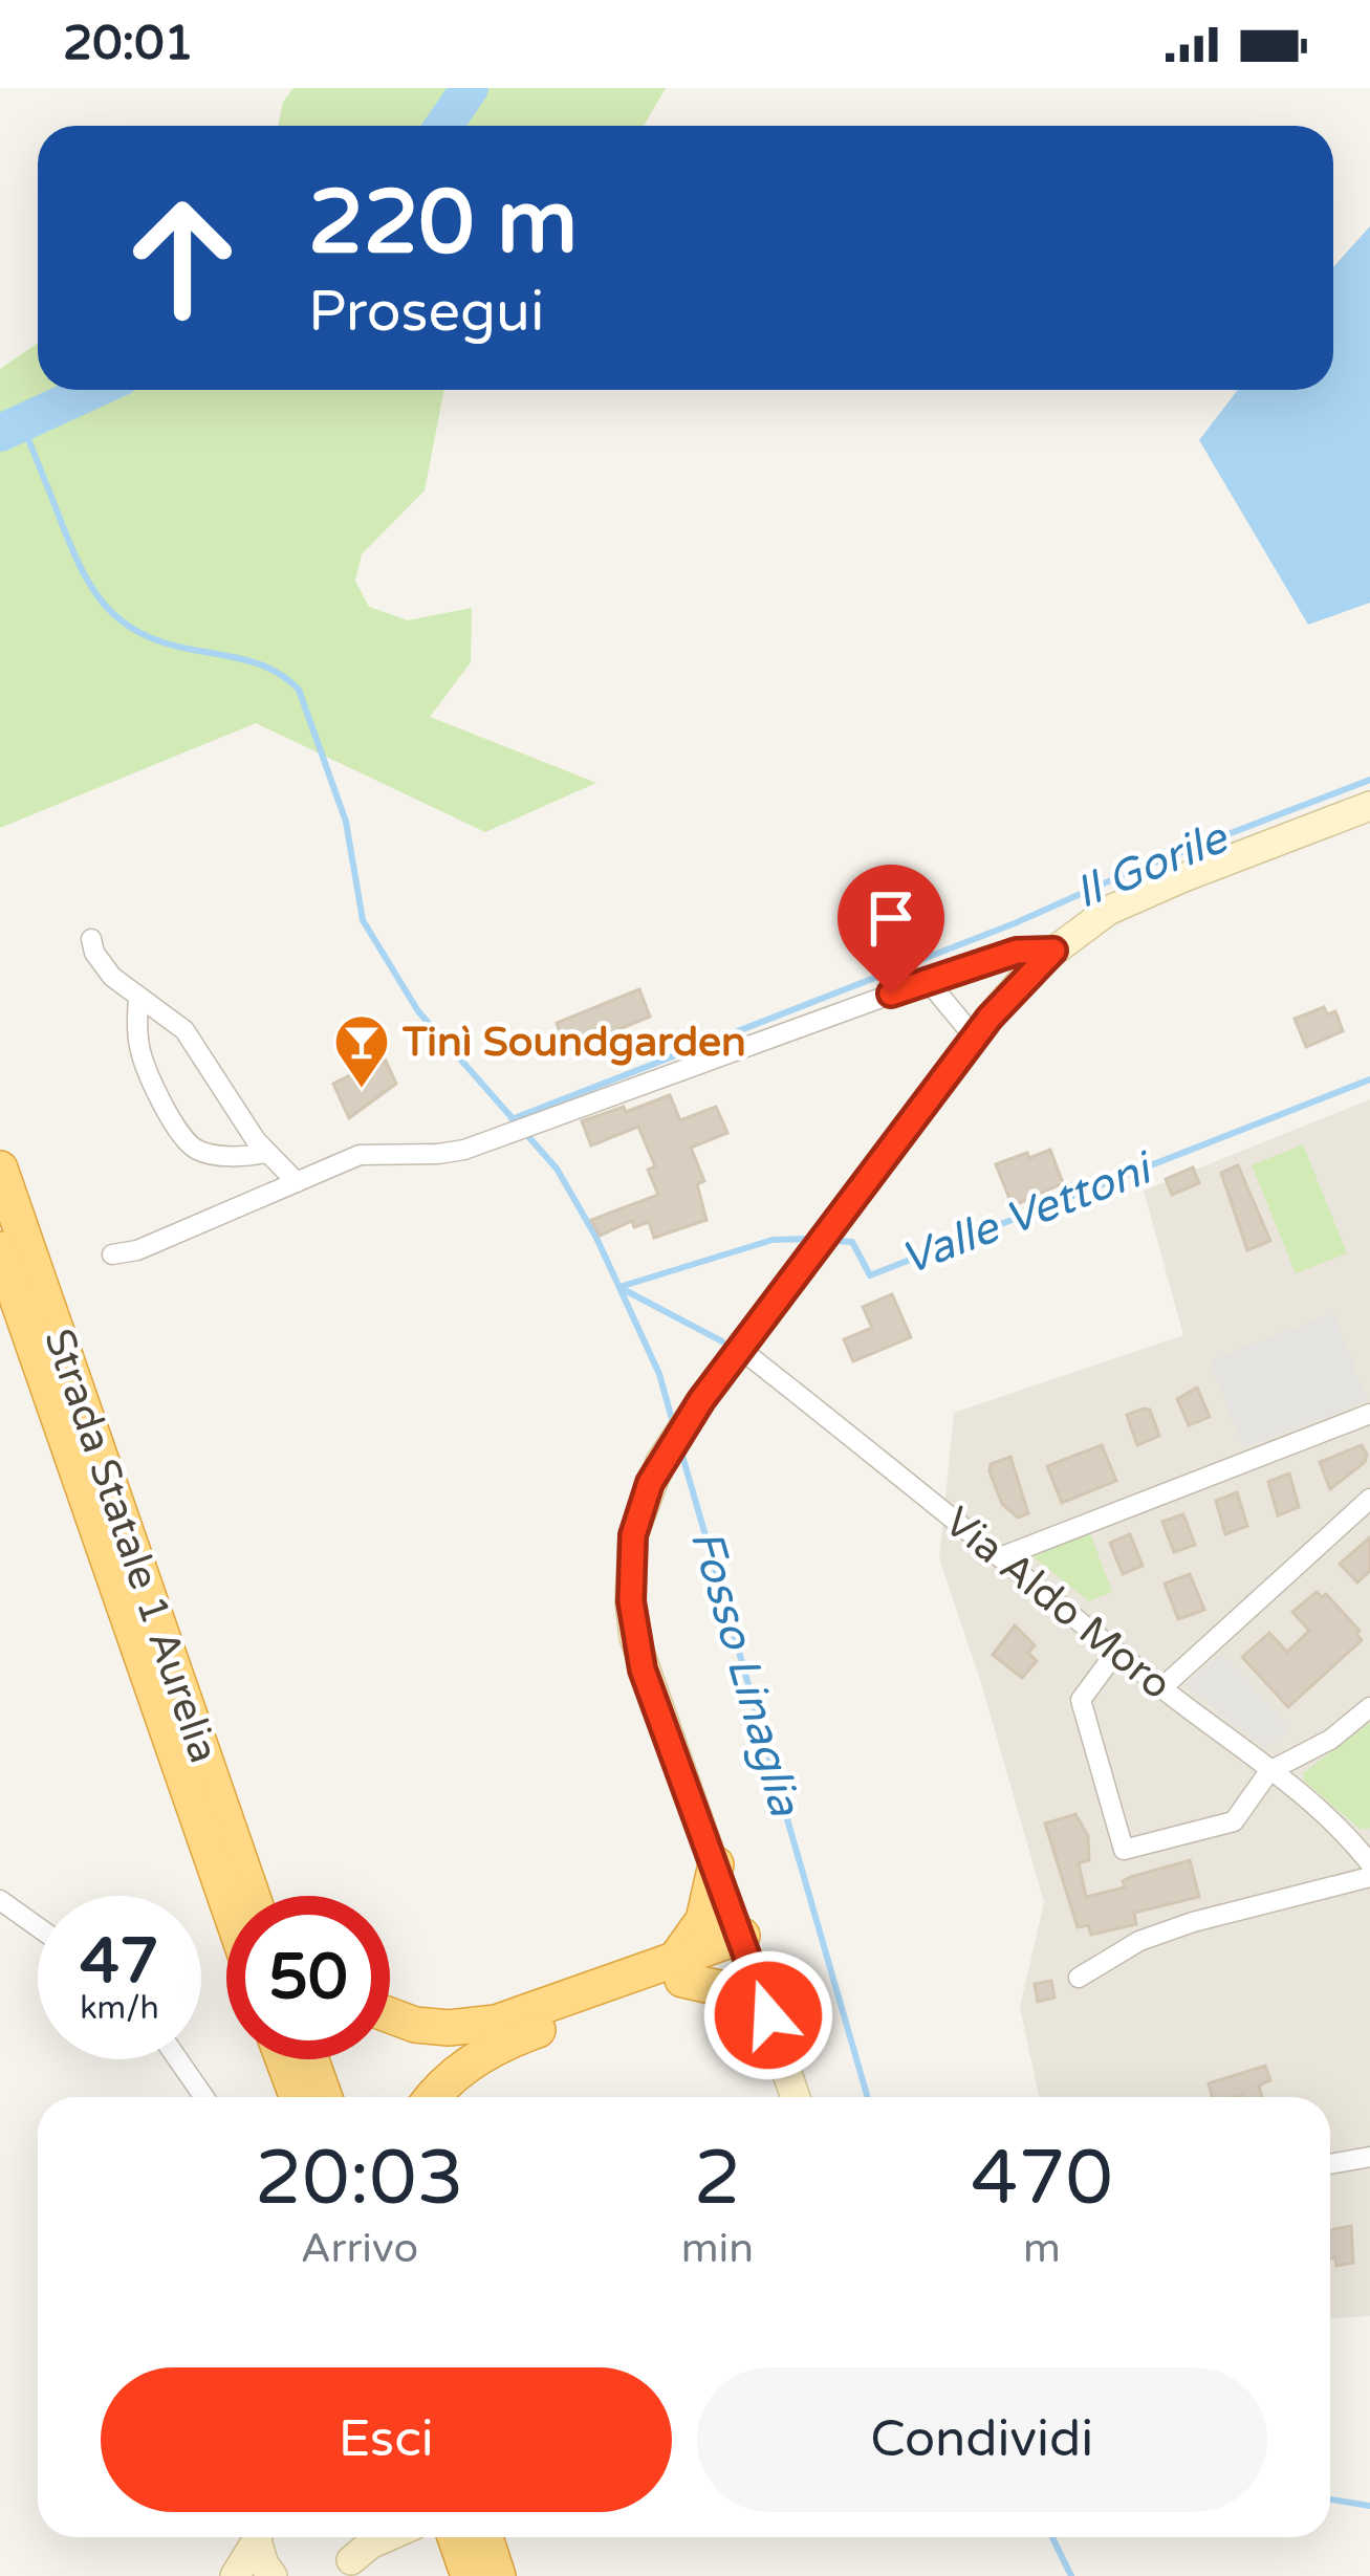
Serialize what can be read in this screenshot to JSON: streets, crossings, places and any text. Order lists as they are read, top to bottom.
{
  "streets": {
    "highway": ["Strada Statale 1 Aurelia"],
    "street": ["Via Aldo Moro"]
  },
  "water": ["Il Gorile", "Valle Vettoni", "Fosso Linaglia"],
  "places": {
    "bar": ["Tinì Soundgarden"]
  },
  "page": {
    "status": "20:01",
    "turn": ["220 m", "Prosegui"],
    "speed": "47 km/h",
    "limit": "50",
    "eta": [
      "20:03",
      "Arrivo",
      "2",
      "min",
      "470",
      "m"
    ],
    "buttons": ["Esci", "Condividi"]
  }
}
